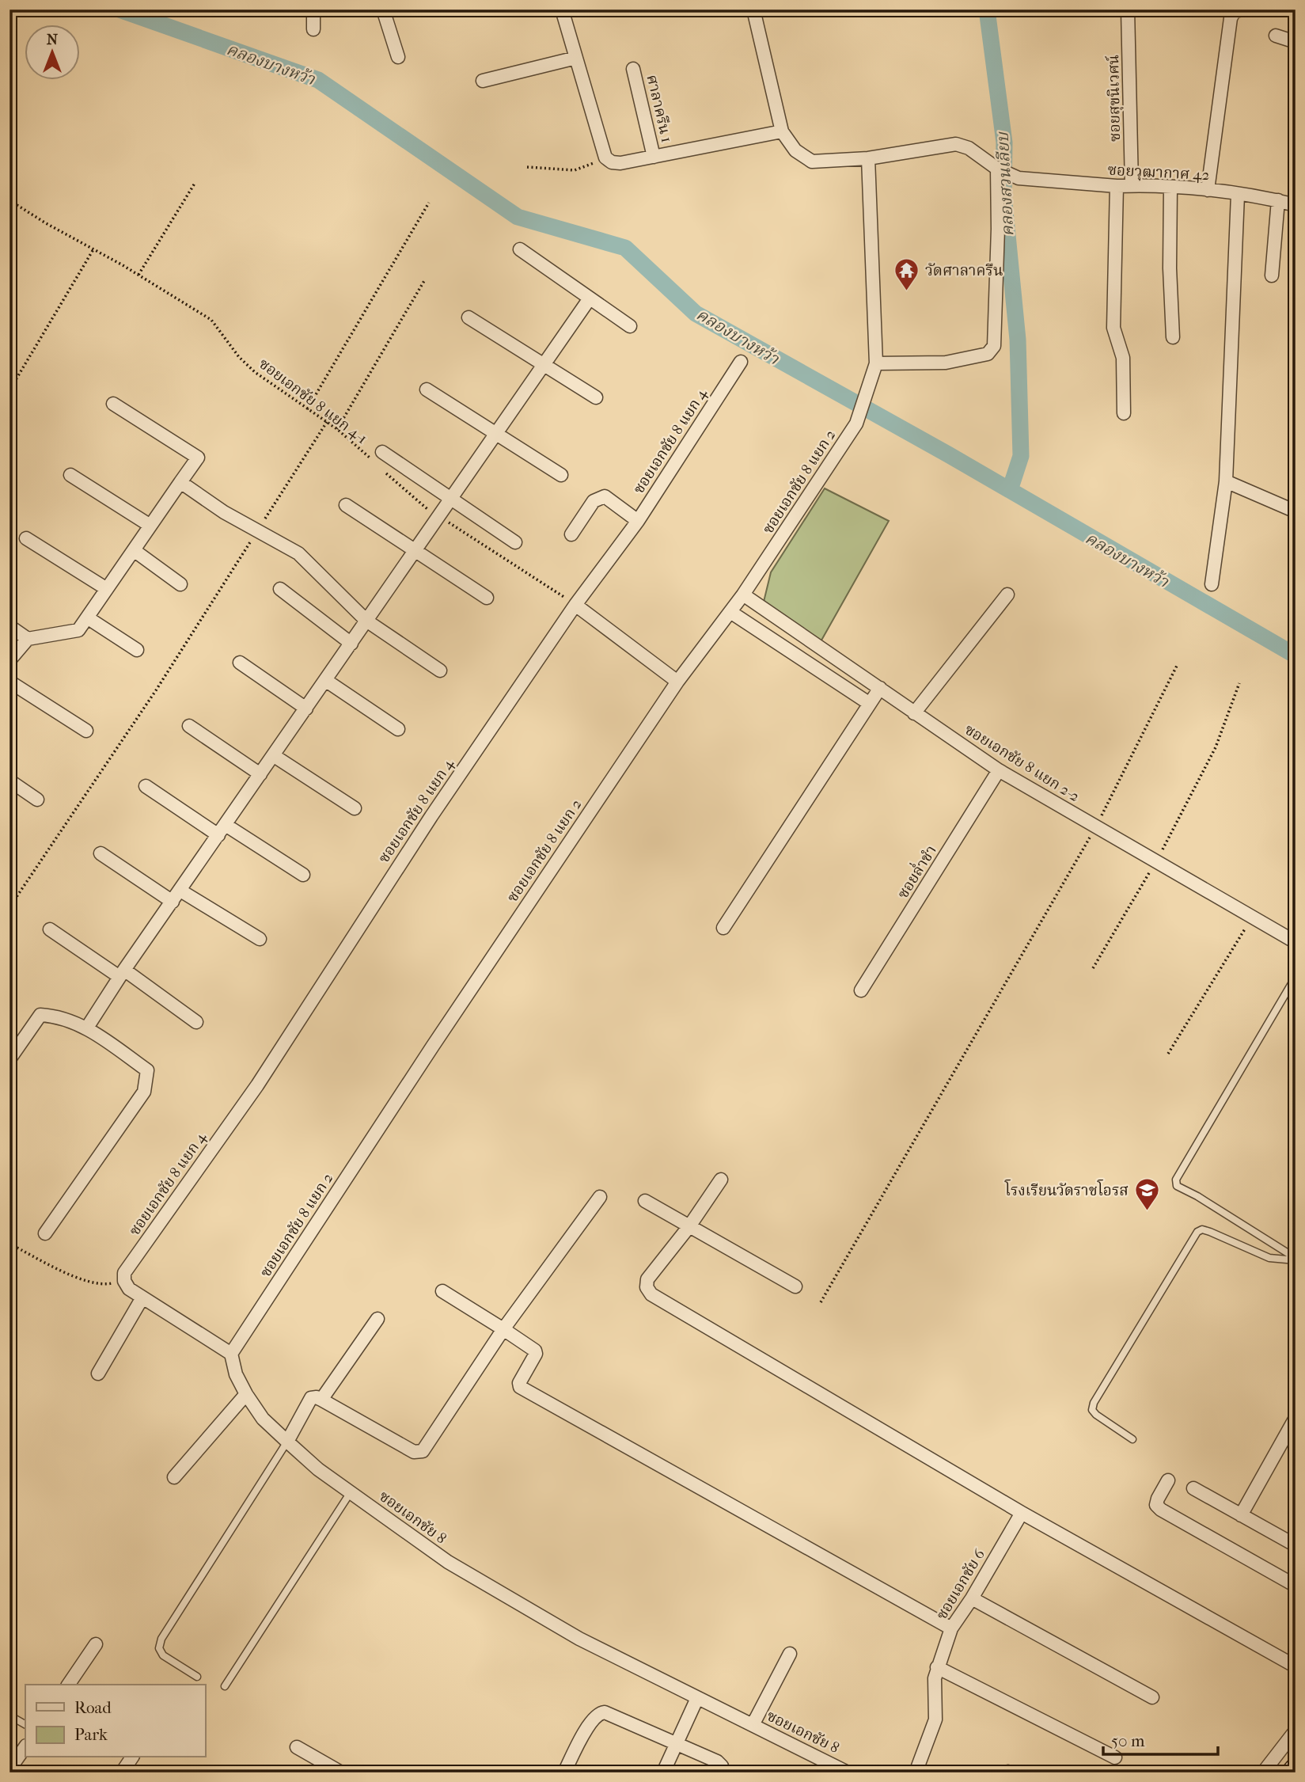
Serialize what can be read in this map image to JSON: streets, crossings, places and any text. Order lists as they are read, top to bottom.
{
  "streets": {
    "street": [
      "ซอยสุขนิเวศน์",
      "ศาลาครืน 1",
      "ซอยวุฒากาศ 42",
      "ซอยเอกชัย 8 แยก 4",
      "ซอยเอกชัย 8 แยก 2",
      "ซอยเอกชัย 8 แยก 2-2",
      "ซอยล่ำชำ",
      "ซอยเอกชัย 8",
      "ซอยเอกชัย 6"
    ],
    "path": ["ซอยเอกชัย 8 แยก 4-1"]
  },
  "crossings": [
    ["ซอยสุขนิเวศน์", "ซอยวุฒากาศ 42"],
    ["ซอยวุฒากาศ 42", "ซอยเอกชัย 8 แยก 2"],
    ["ซอยเอกชัย 8 แยก 2", "ซอยเอกชัย 8 แยก 2-2"],
    ["ซอยเอกชัย 8 แยก 2", "ซอยเอกชัย 8"],
    ["ซอยเอกชัย 8 แยก 2-2", "ซอยล่ำชำ"]
  ],
  "water": ["คลองบางหว้า", "คลองสวนเลียบ"],
  "places": {
    "temple": ["วัดศาลาครืน"],
    "school or university": ["โรงเรียนวัดราชโอรส"]
  },
  "legend": ["Road", "Park"],
  "scale_bar": "50 m",
  "north": "top"
}
